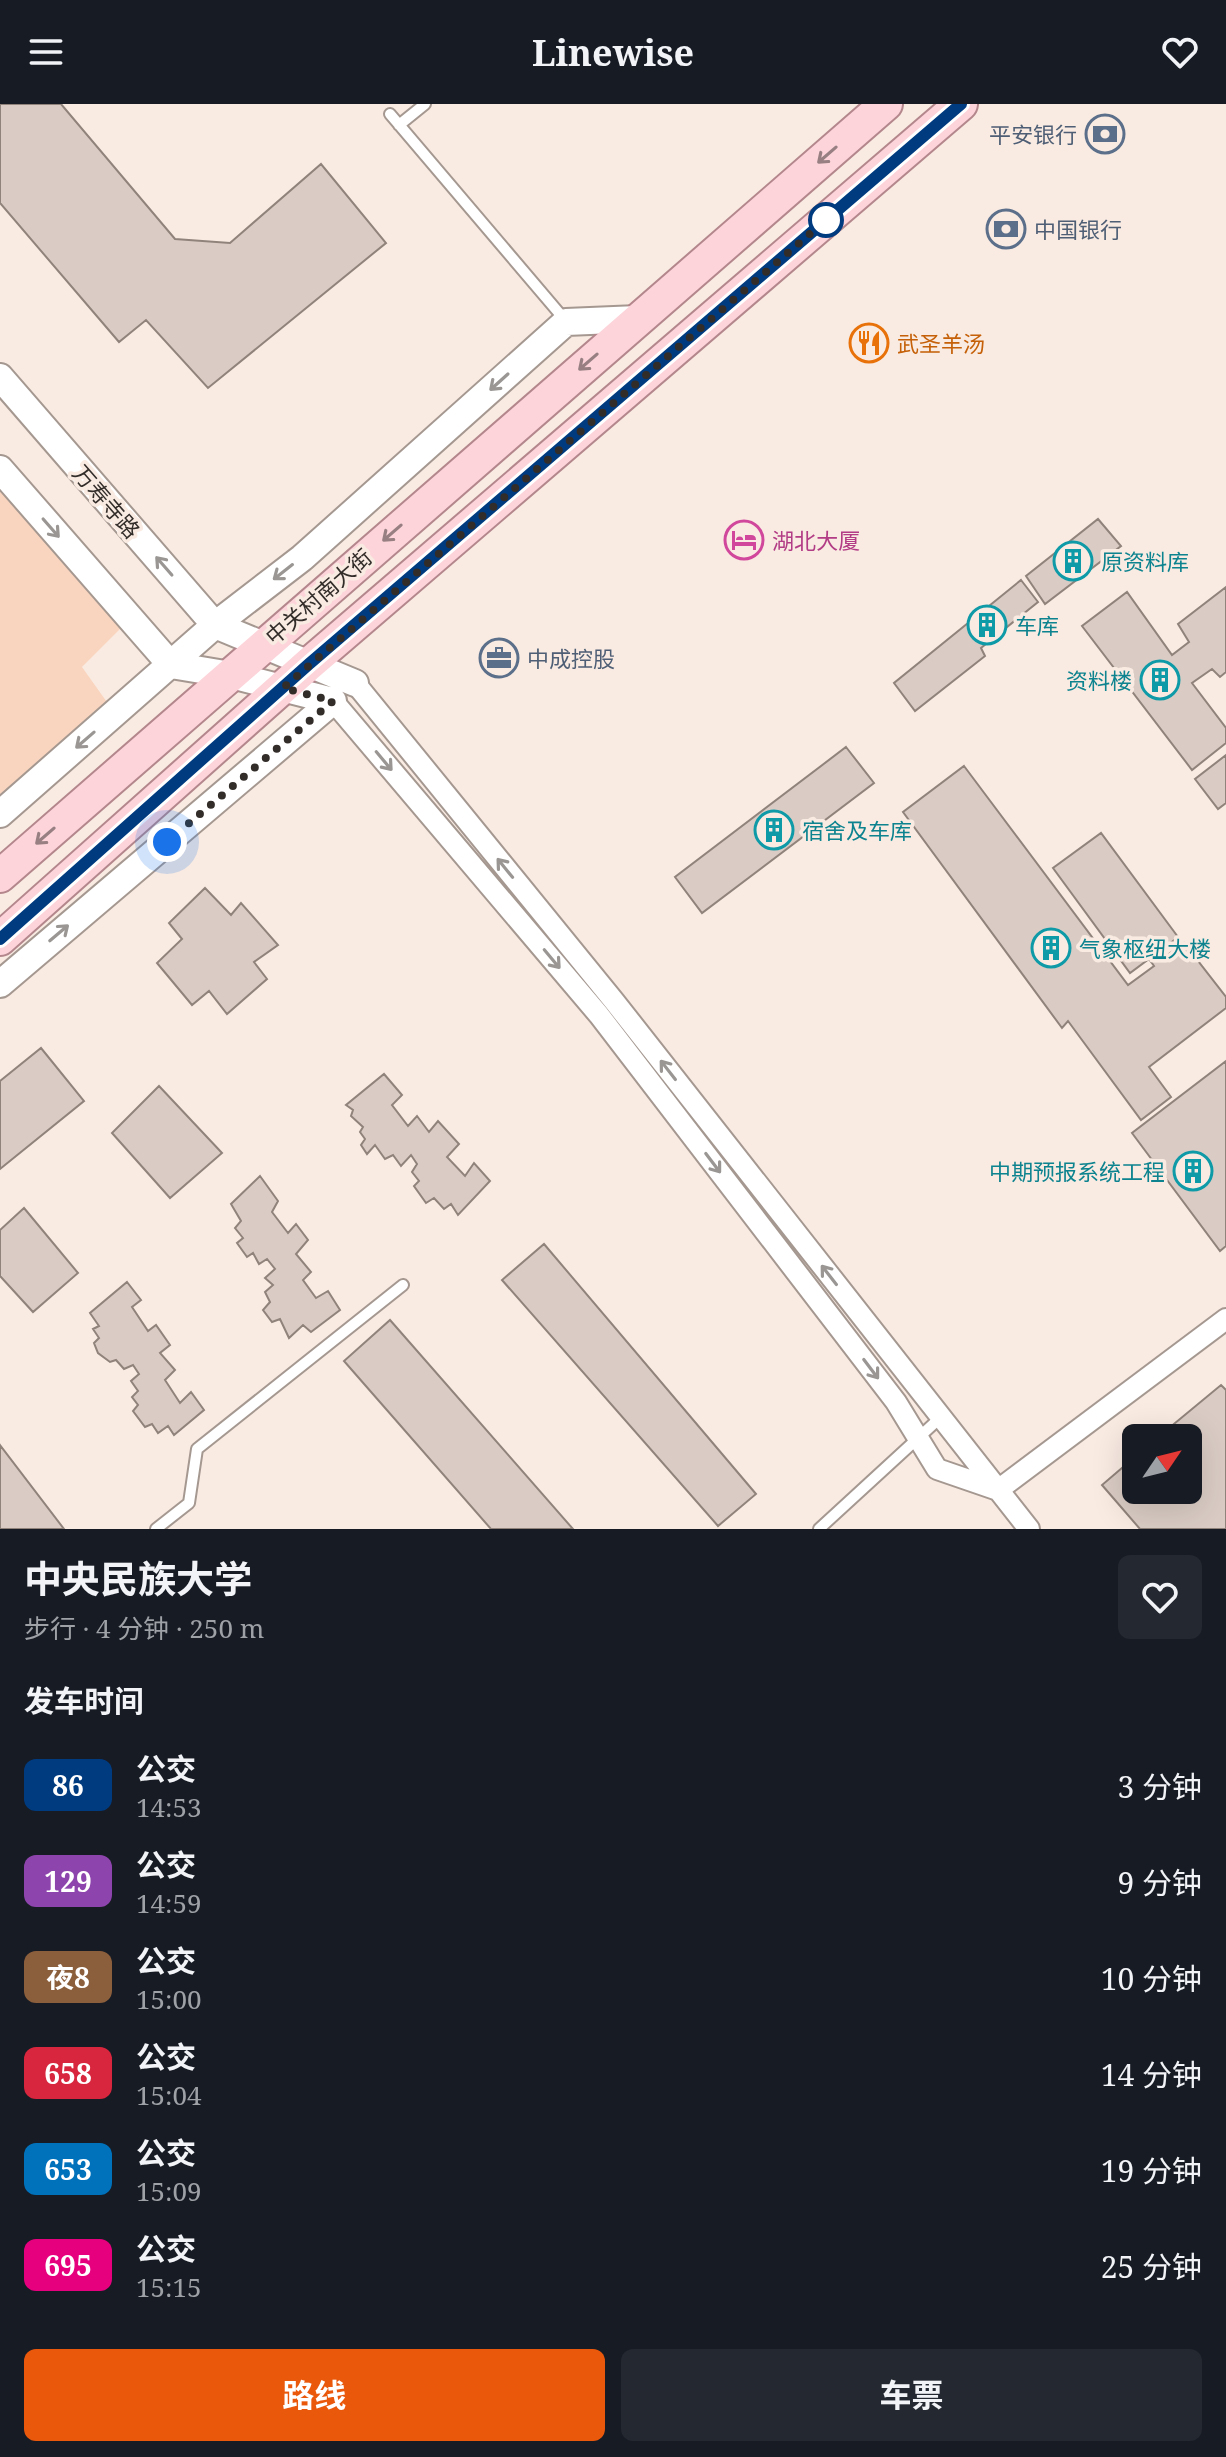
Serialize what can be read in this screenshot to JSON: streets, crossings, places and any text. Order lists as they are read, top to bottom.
{
  "streets": {
    "main road": ["中关村南大街"],
    "street": ["万寿寺路"]
  },
  "crossings": [
    ["万寿寺路", "中关村南大街"]
  ],
  "places": {
    "bank": ["平安银行", "中国银行"],
    "restaurant": ["武圣羊汤"],
    "hotel": ["湖北大厦"],
    "building": [
      "原资料库",
      "车库",
      "资料楼",
      "宿舍及车库",
      "气象枢纽大楼",
      "中期预报系统工程"
    ],
    "office": ["中成控股"]
  },
  "lines": ["bus line 86"],
  "north": "top right",
  "page": {
    "header": "Linewise",
    "heading": [
      ["中央民族大学", "步行 · 4 分钟 · 250 m"],
      "发车时间"
    ],
    "list": [
      {
        "mark": "86",
        "name": "公交",
        "note": "14:53",
        "value": "3 分钟"
      },
      {
        "mark": "129",
        "name": "公交",
        "note": "14:59",
        "value": "9 分钟"
      },
      {
        "mark": "夜8",
        "name": "公交",
        "note": "15:00",
        "value": "10 分钟"
      },
      {
        "mark": "658",
        "name": "公交",
        "note": "15:04",
        "value": "14 分钟"
      },
      {
        "mark": "653",
        "name": "公交",
        "note": "15:09",
        "value": "19 分钟"
      },
      {
        "mark": "695",
        "name": "公交",
        "note": "15:15",
        "value": "25 分钟"
      }
    ],
    "buttons": ["路线", "车票"]
  }
}
